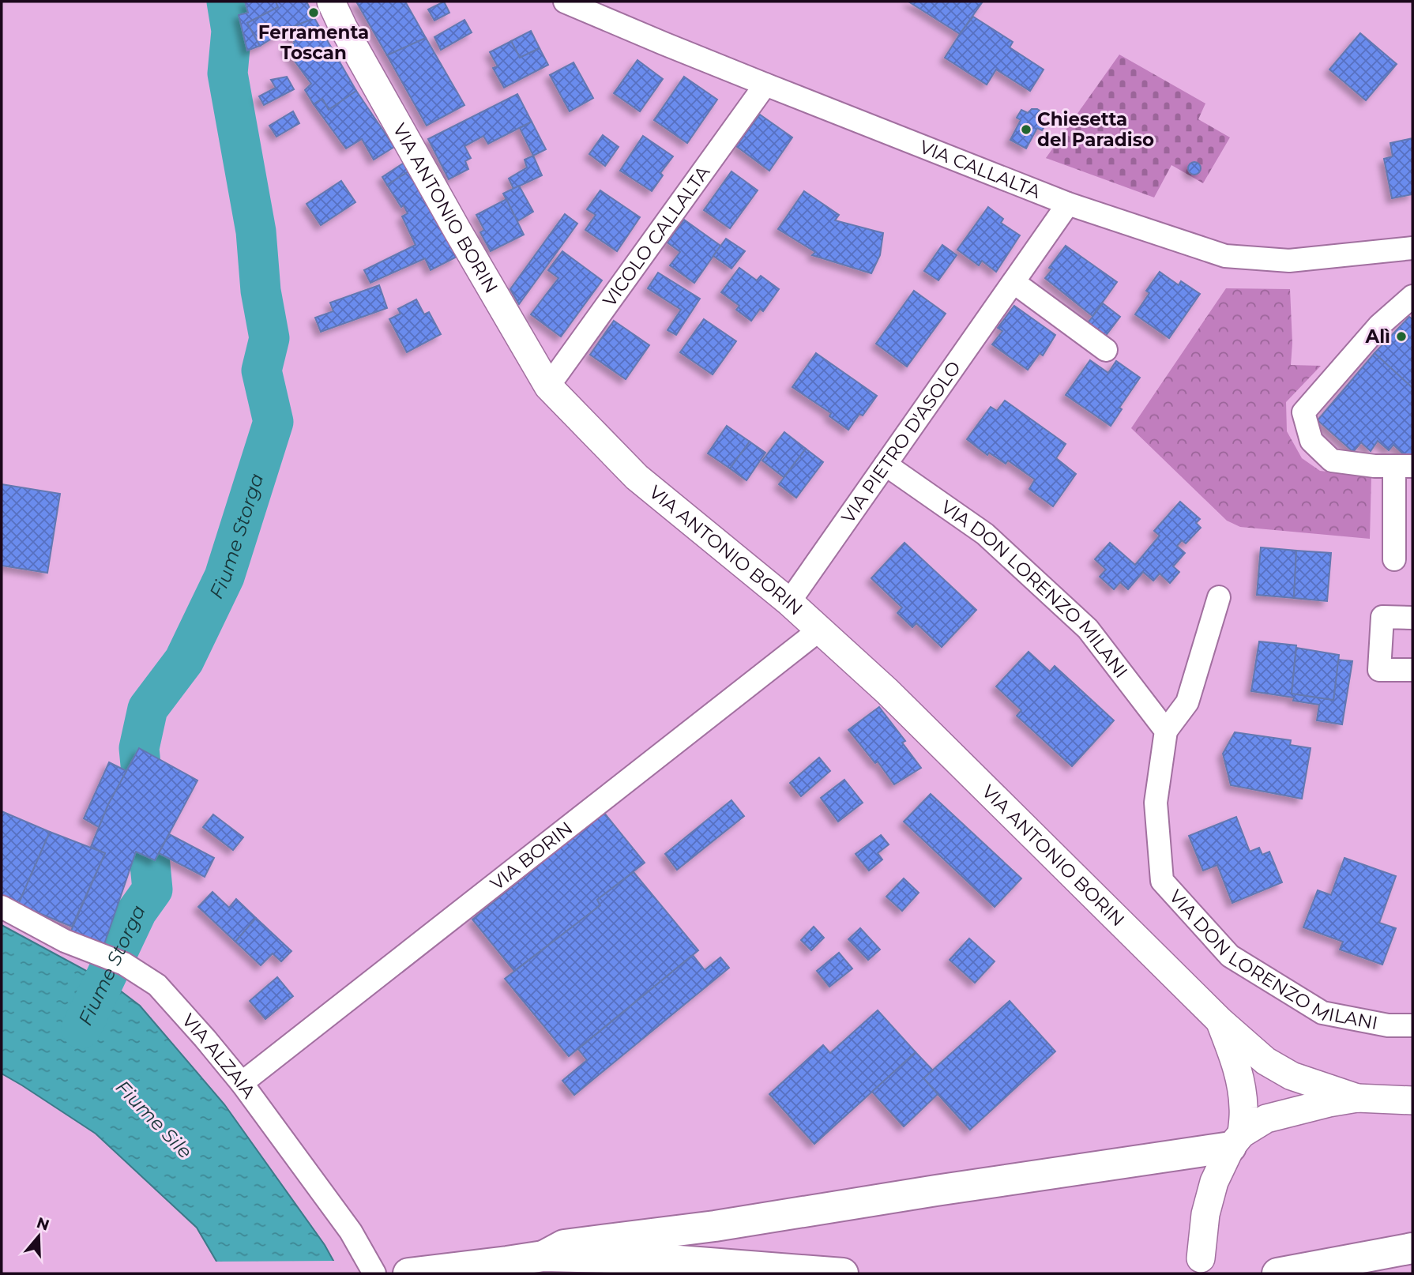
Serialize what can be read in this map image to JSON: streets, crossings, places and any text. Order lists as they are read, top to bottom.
{
  "streets": {
    "main road": ["VIA ANTONIO BORIN"],
    "street": [
      "VIA CALLALTA",
      "VICOLO CALLALTA",
      "VIA PIETRO D'ASOLO",
      "VIA DON LORENZO MILANI",
      "VIA BORIN",
      "VIA ALZAIA"
    ]
  },
  "crossings": [
    ["VIA CALLALTA", "VICOLO CALLALTA"],
    ["VIA CALLALTA", "VIA PIETRO D'ASOLO"],
    ["VIA ANTONIO BORIN", "VICOLO CALLALTA"],
    ["VIA ANTONIO BORIN", "VIA PIETRO D'ASOLO"],
    ["VIA ANTONIO BORIN", "VIA BORIN"],
    ["VIA PIETRO D'ASOLO", "VIA DON LORENZO MILANI"],
    ["VIA BORIN", "VIA ALZAIA"]
  ],
  "water": ["Fiume Storga", "Fiume Sile"],
  "places": ["Ferramenta Toscan", "Chiesetta del Paradiso", "Alì"],
  "north": "top"
}
